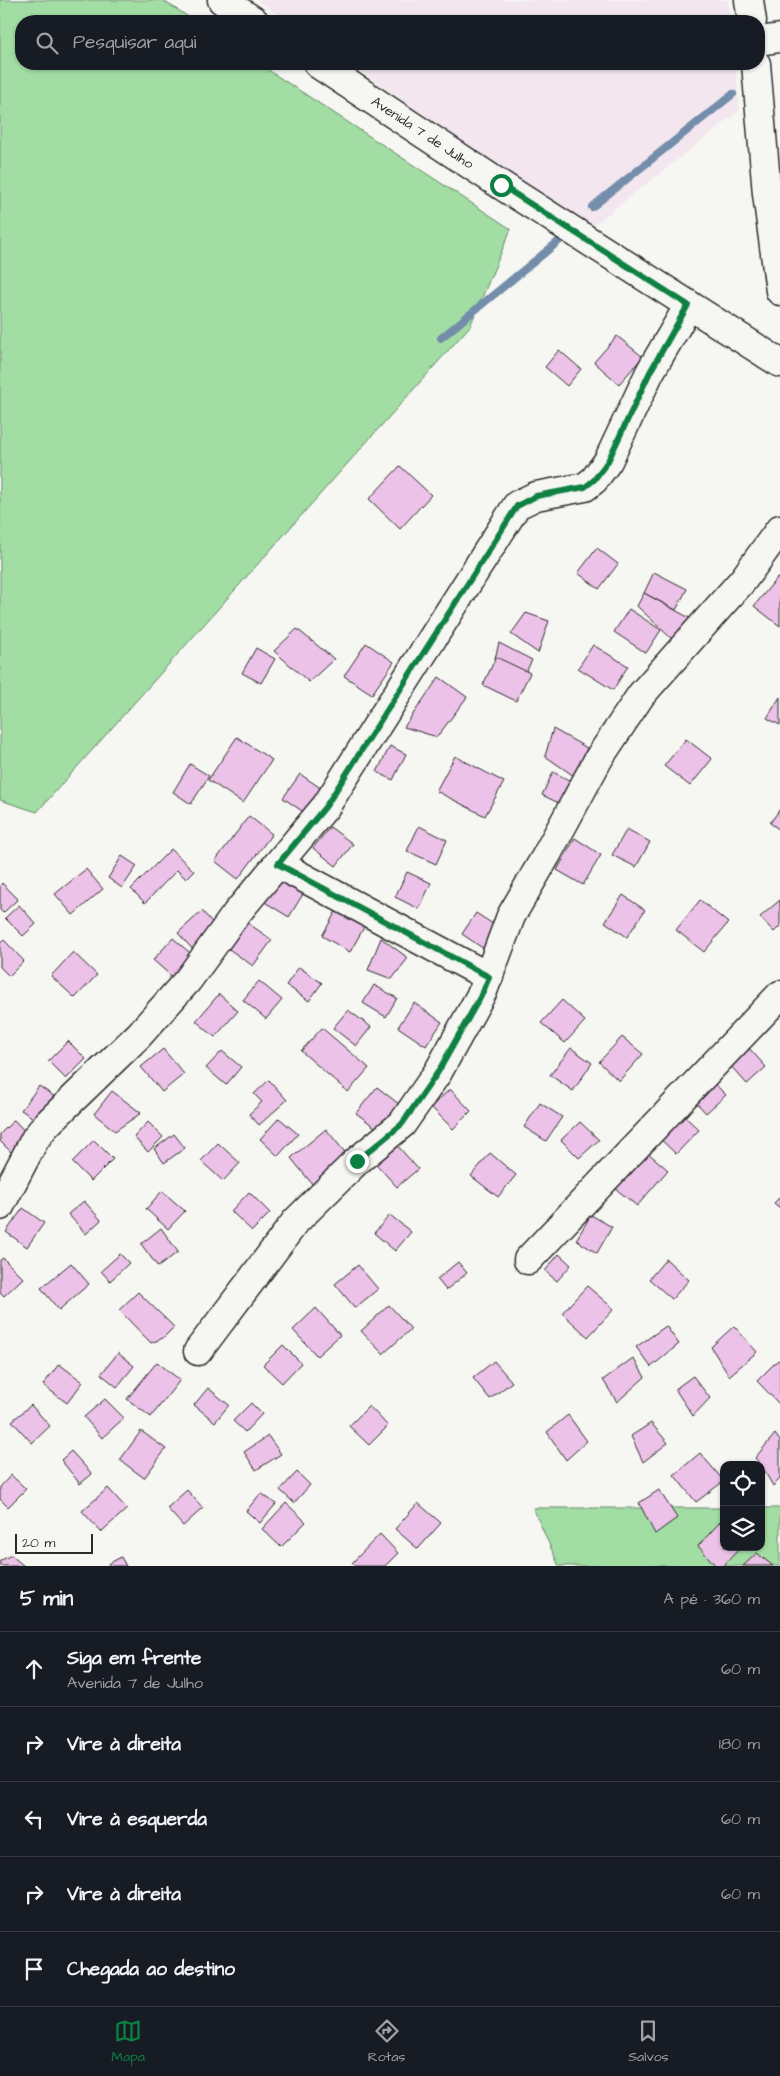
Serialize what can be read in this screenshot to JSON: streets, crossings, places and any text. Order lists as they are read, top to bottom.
{
  "streets": {
    "street": ["Avenida 7 de Julho"]
  },
  "scale_bar": "20 m",
  "page": {
    "search": "Pesquisar aqui",
    "scale": "20 m",
    "heading": ["5 min", "A pé · 360 m"],
    "list": [
      ["Siga em frente", "Avenida 7 de Julho", "60 m"],
      ["Vire à direita", "180 m"],
      ["Vire à esquerda", "60 m"],
      ["Vire à direita", "60 m"],
      "Chegada ao destino"
    ],
    "nav": ["Mapa", "Rotas", "Salvos"]
  }
}
